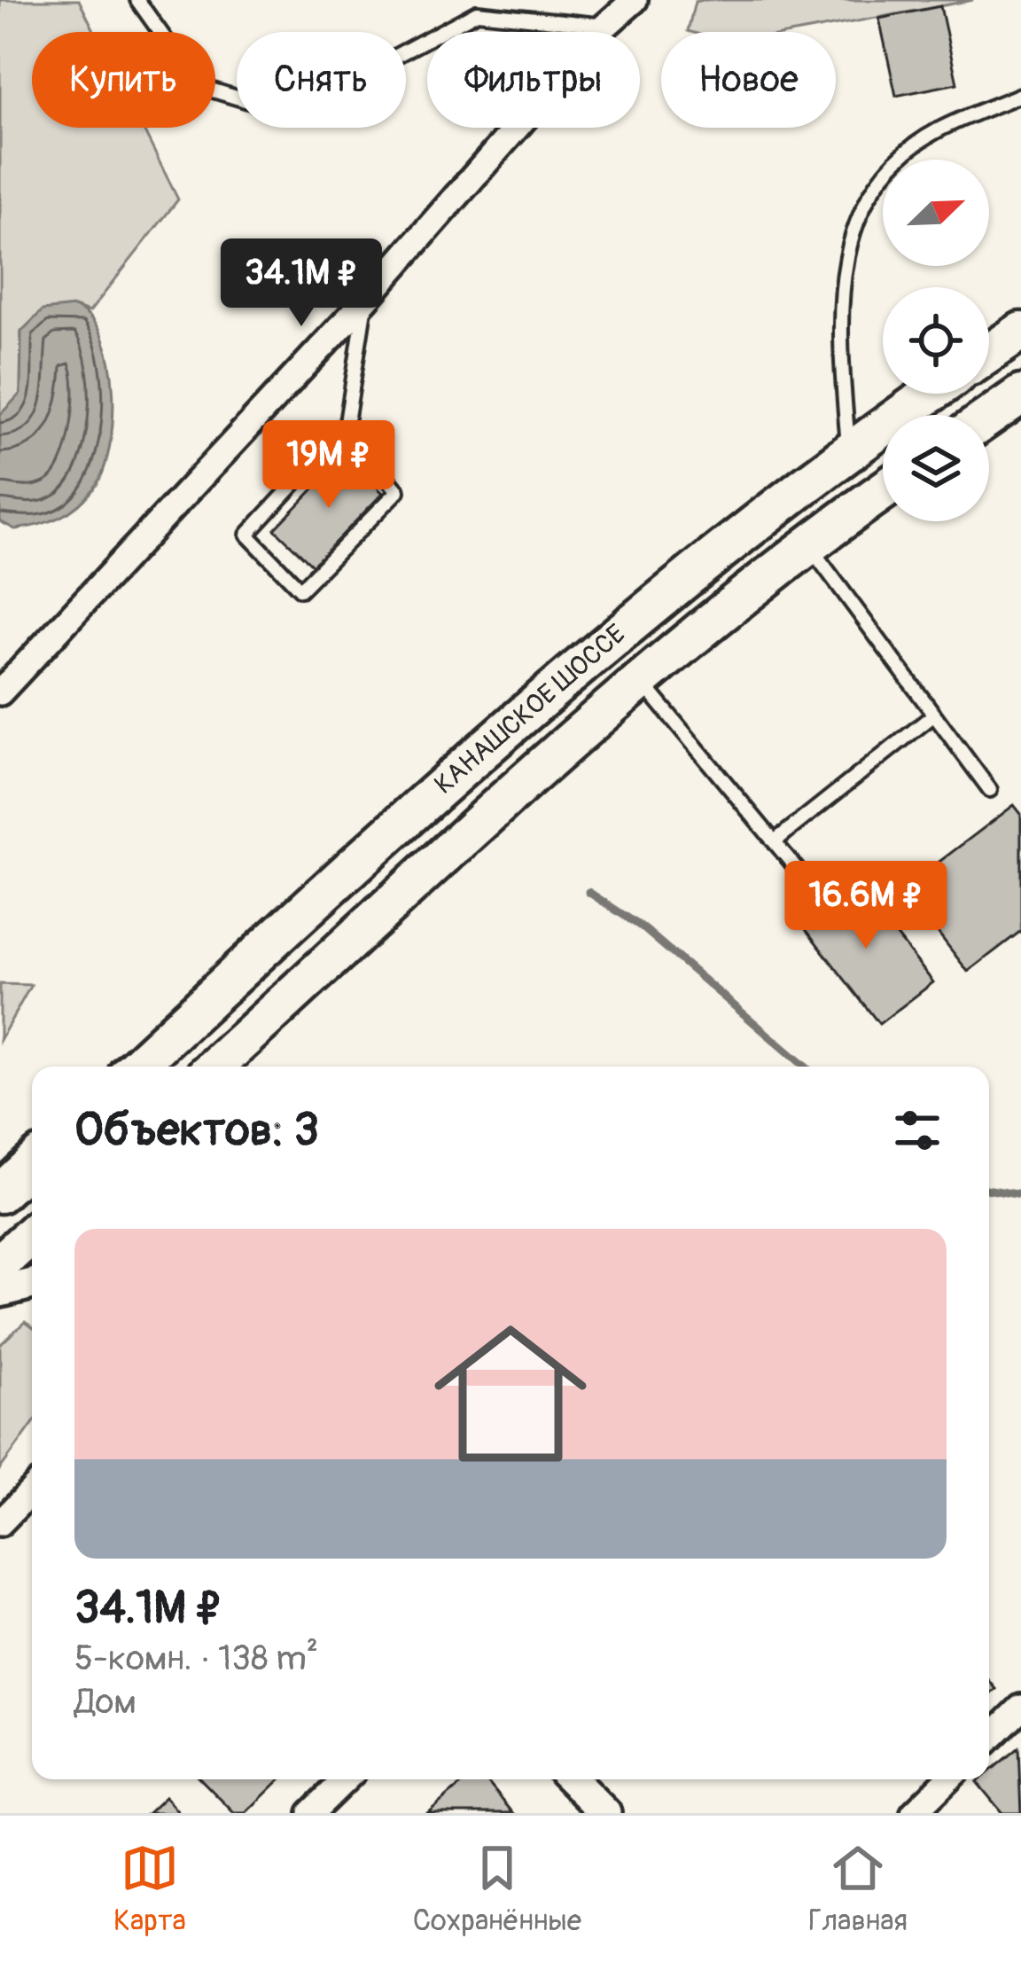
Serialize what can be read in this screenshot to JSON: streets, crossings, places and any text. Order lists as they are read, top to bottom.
{
  "streets": {
    "main road": ["КАНАШСКОЕ ШОССЕ"]
  },
  "north": "top right",
  "page": {
    "chip": [
      "Купить",
      "Снять",
      "Фильтры",
      "Новое"
    ],
    "price": ["34.1M ₽", "19M ₽", "16.6M ₽"],
    "heading": "Объектов: 3",
    "list": [
      {
        "name": "34.1M ₽",
        "note": "5-комн. · 138 m² · Дом"
      }
    ],
    "tabs": ["Карта", "Сохранённые", "Главная"]
  }
}
